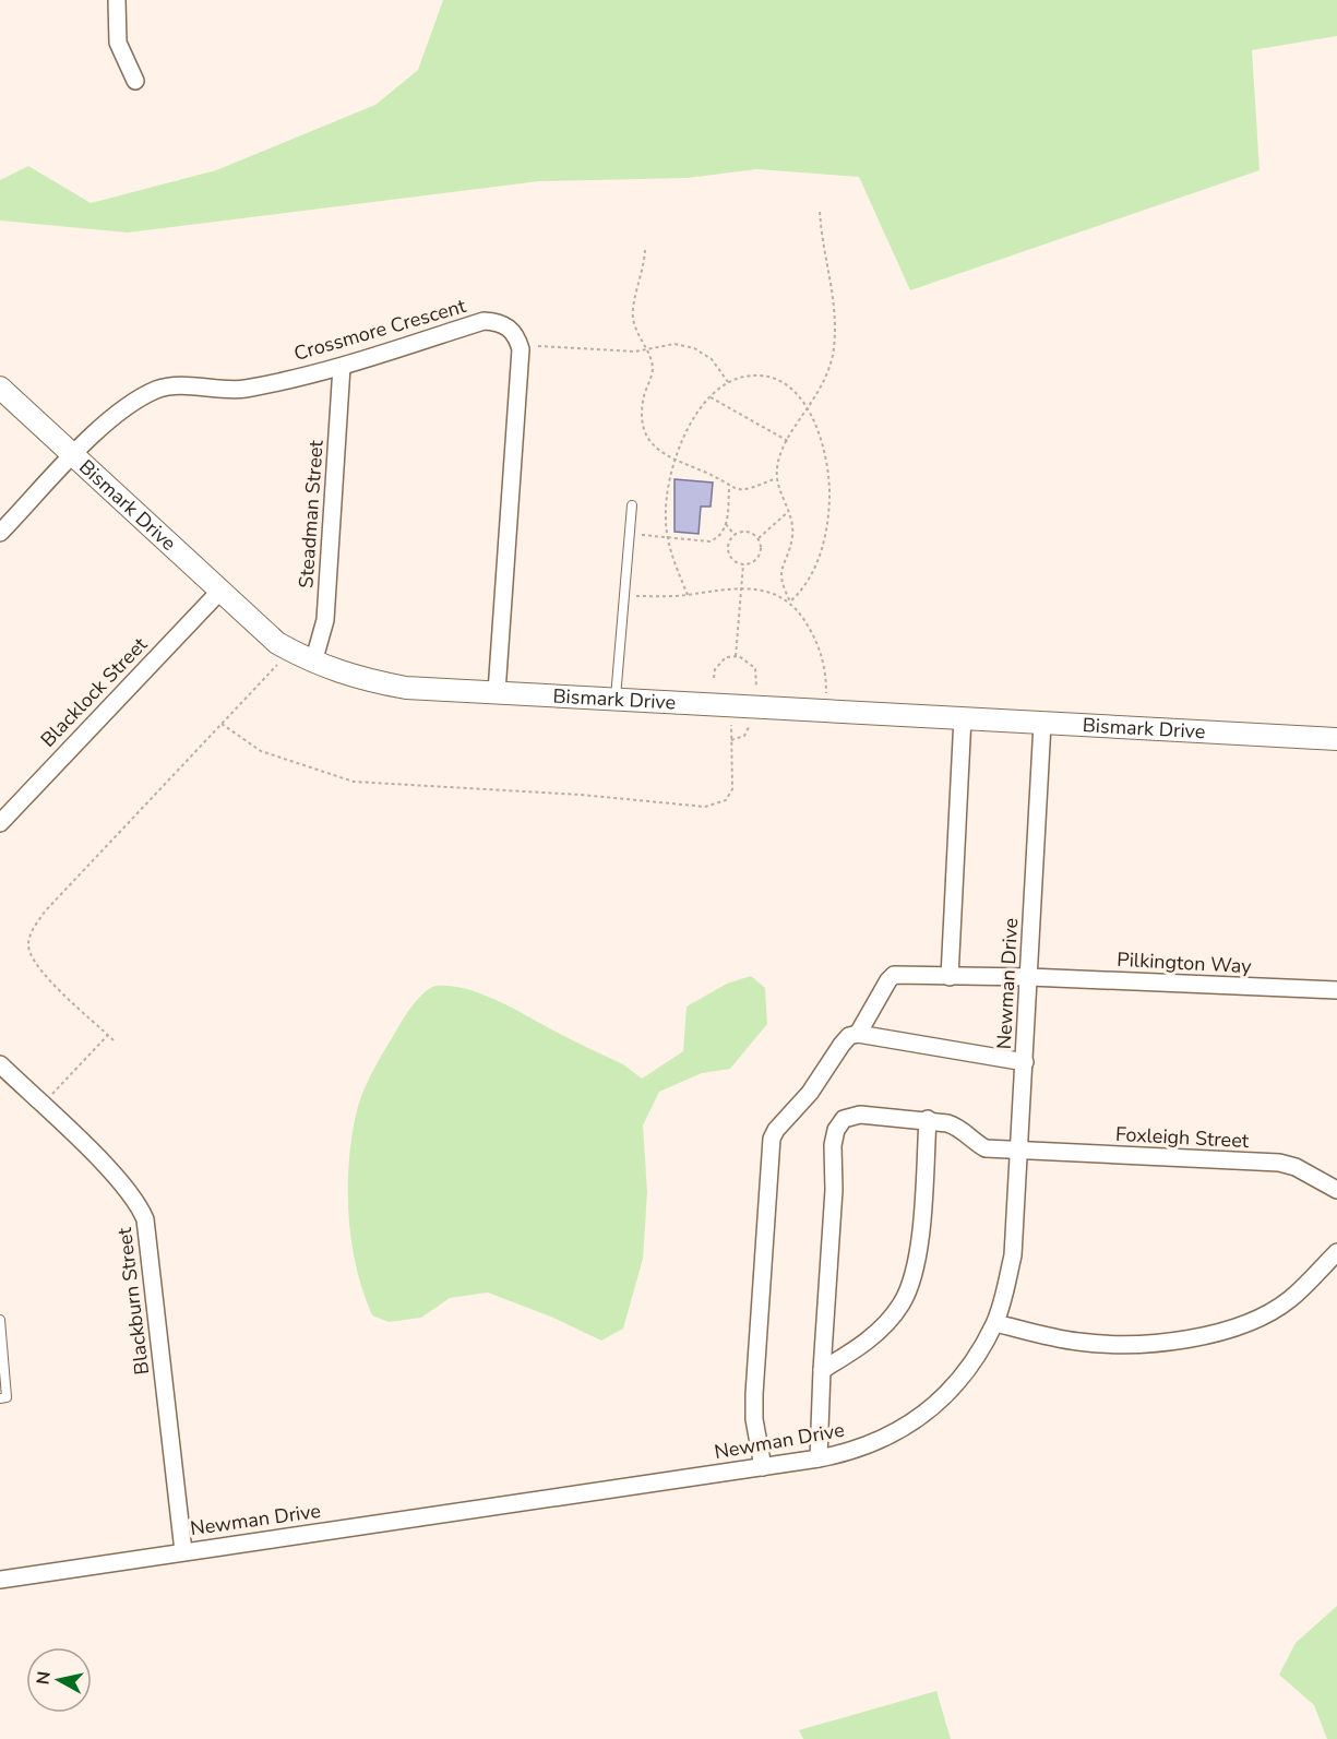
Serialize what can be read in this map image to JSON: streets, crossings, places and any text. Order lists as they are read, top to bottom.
{
  "streets": {
    "street": [
      "Crossmore Crescent",
      "Bismark Drive",
      "Steadman Street",
      "Blacklock Street",
      "Pilkington Way",
      "Newman Drive",
      "Foxleigh Street",
      "Blackburn Street"
    ]
  },
  "crossings": [
    ["Crossmore Crescent", "Bismark Drive"],
    ["Crossmore Crescent", "Steadman Street"],
    ["Bismark Drive", "Steadman Street"],
    ["Bismark Drive", "Blacklock Street"],
    ["Bismark Drive", "Newman Drive"],
    ["Pilkington Way", "Newman Drive"],
    ["Newman Drive", "Foxleigh Street"],
    ["Newman Drive", "Blackburn Street"]
  ],
  "north": "left"
}
